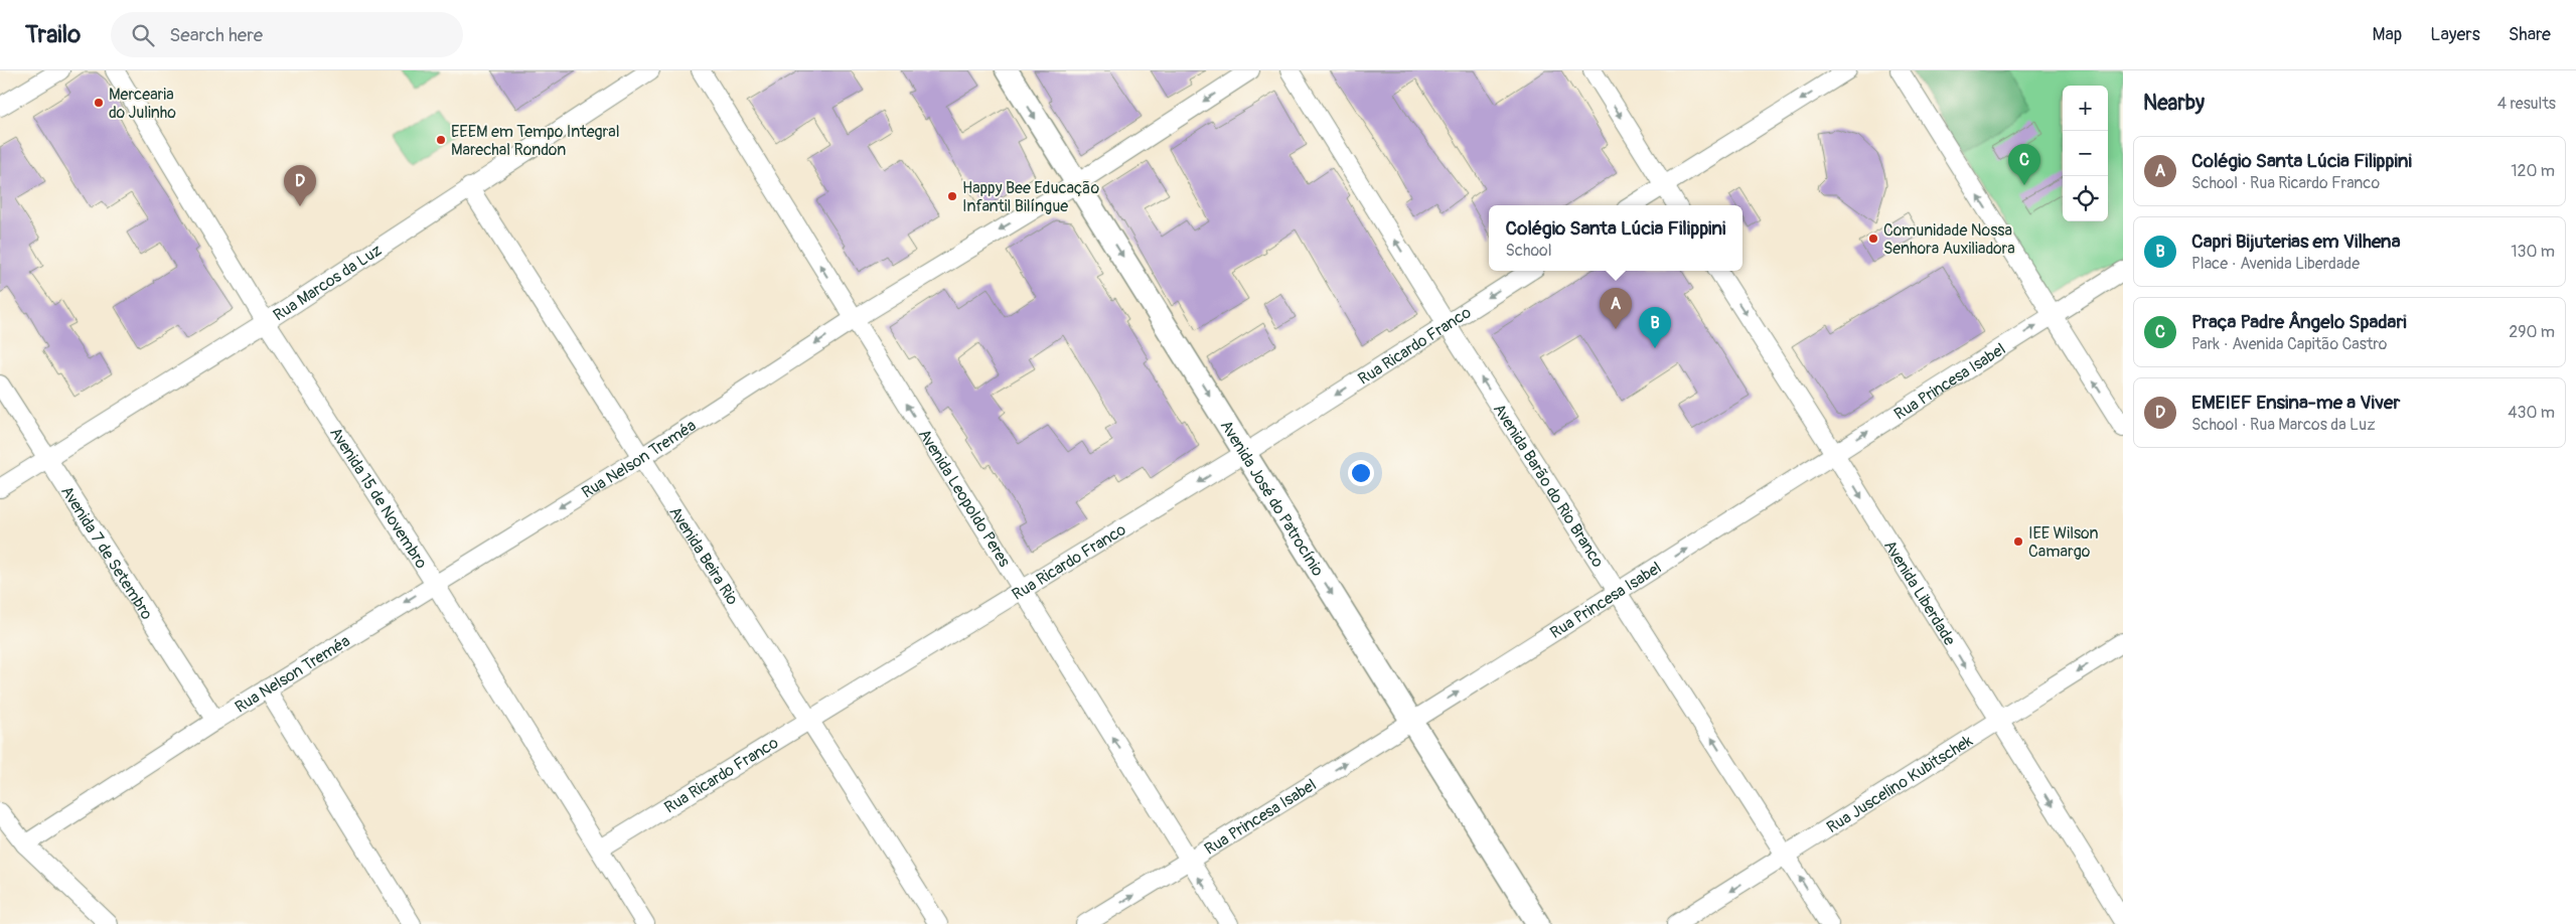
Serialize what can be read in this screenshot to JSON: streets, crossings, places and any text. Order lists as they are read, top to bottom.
{
  "streets": {
    "street": [
      "Rua Marcos da Luz",
      "Rua Ricardo Franco",
      "Rua Princesa Isabel",
      "Rua Nelson Treméa",
      "Avenida Barão do Rio Branco",
      "Avenida Leopoldo Peres",
      "Avenida José do Patrocínio",
      "Avenida 15 de Novembro",
      "Avenida 7 de Setembro",
      "Avenida Beira Rio",
      "Avenida Liberdade",
      "Rua Juscelino Kubitschek"
    ]
  },
  "crossings": [
    ["Rua Marcos da Luz", "Avenida 15 de Novembro"],
    ["Rua Marcos da Luz", "Avenida 7 de Setembro"],
    ["Rua Marcos da Luz", "Avenida Beira Rio"],
    ["Rua Ricardo Franco", "Avenida Barão do Rio Branco"],
    ["Rua Ricardo Franco", "Avenida Leopoldo Peres"],
    ["Rua Ricardo Franco", "Avenida José do Patrocínio"],
    ["Rua Ricardo Franco", "Avenida 15 de Novembro"],
    ["Rua Ricardo Franco", "Avenida Beira Rio"],
    ["Rua Princesa Isabel", "Avenida Barão do Rio Branco"],
    ["Rua Princesa Isabel", "Avenida Leopoldo Peres"],
    ["Rua Princesa Isabel", "Avenida José do Patrocínio"],
    ["Rua Princesa Isabel", "Avenida Liberdade"],
    ["Rua Nelson Treméa", "Avenida Leopoldo Peres"],
    ["Rua Nelson Treméa", "Avenida José do Patrocínio"],
    ["Rua Nelson Treméa", "Avenida 15 de Novembro"],
    ["Rua Nelson Treméa", "Avenida 7 de Setembro"],
    ["Rua Nelson Treméa", "Avenida Beira Rio"],
    ["Avenida Barão do Rio Branco", "Rua Juscelino Kubitschek"],
    ["Avenida Liberdade", "Rua Juscelino Kubitschek"]
  ],
  "one_way": [
    "Rua Ricardo Franco",
    "Rua Princesa Isabel",
    "Rua Nelson Treméa",
    "Avenida Barão do Rio Branco",
    "Avenida Leopoldo Peres",
    "Avenida José do Patrocínio",
    "Avenida Liberdade",
    "Rua Juscelino Kubitschek"
  ],
  "places": [
    "Mercearia do Julinho",
    "EEEM em Tempo Integral Marechal Rondon",
    "Happy Bee Educação Infantil Bilíngue",
    "Comunidade Nossa Senhora Auxiliadora",
    "IEE Wilson Camargo"
  ],
  "page": {
    "header": "Trailo",
    "search": "Search here",
    "nav": ["Map", "Layers", "Share"],
    "heading": ["Nearby", "4 results"],
    "map_buttons": ["+", "−"],
    "list": [
      {
        "mark": "A",
        "name": "Colégio Santa Lúcia Filippini",
        "note": "School · Rua Ricardo Franco",
        "value": "120 m"
      },
      {
        "mark": "B",
        "name": "Capri Bijuterias em Vilhena",
        "note": "Place · Avenida Liberdade",
        "value": "130 m"
      },
      {
        "mark": "C",
        "name": "Praça Padre Ângelo Spadari",
        "note": "Park · Avenida Capitão Castro",
        "value": "290 m"
      },
      {
        "mark": "D",
        "name": "EMEIEF Ensina-me a Viver",
        "note": "School · Rua Marcos da Luz",
        "value": "430 m"
      }
    ],
    "pins": [
      "C",
      "D",
      "A",
      "B"
    ],
    "popup": ["Colégio Santa Lúcia Filippini", "School"]
  }
}
